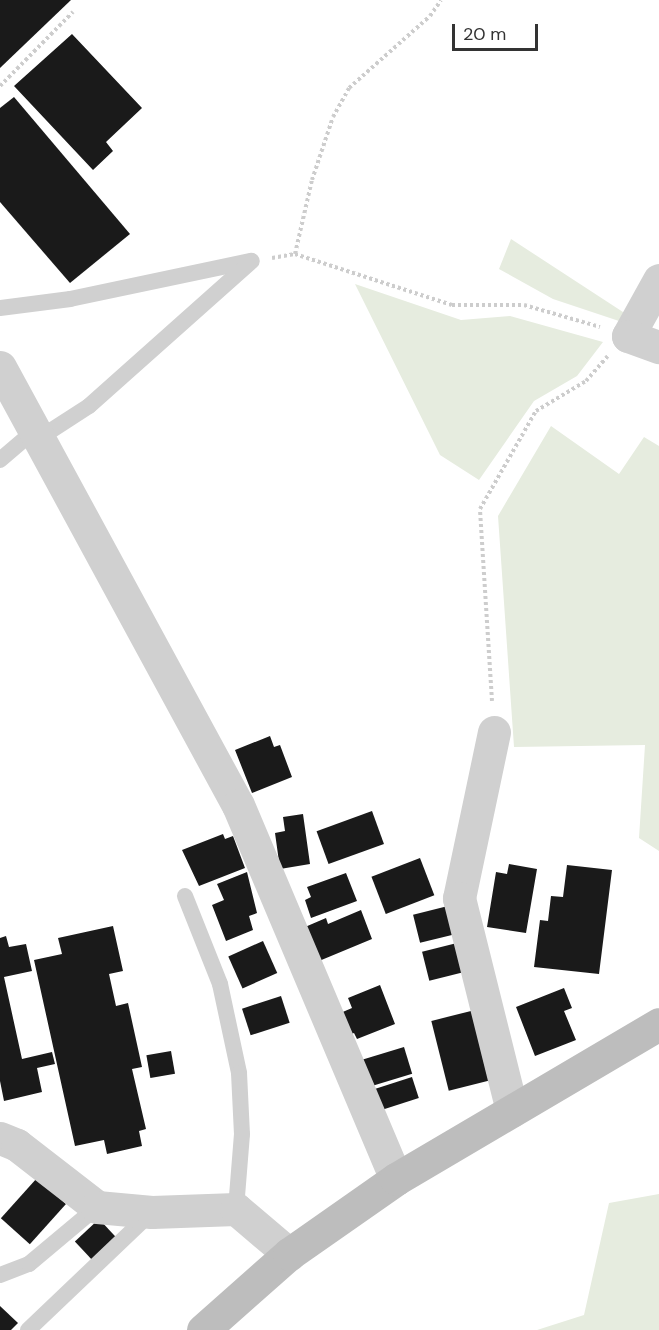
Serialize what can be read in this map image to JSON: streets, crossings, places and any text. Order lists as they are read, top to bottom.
{
  "scale_bar": "20 m"
}
